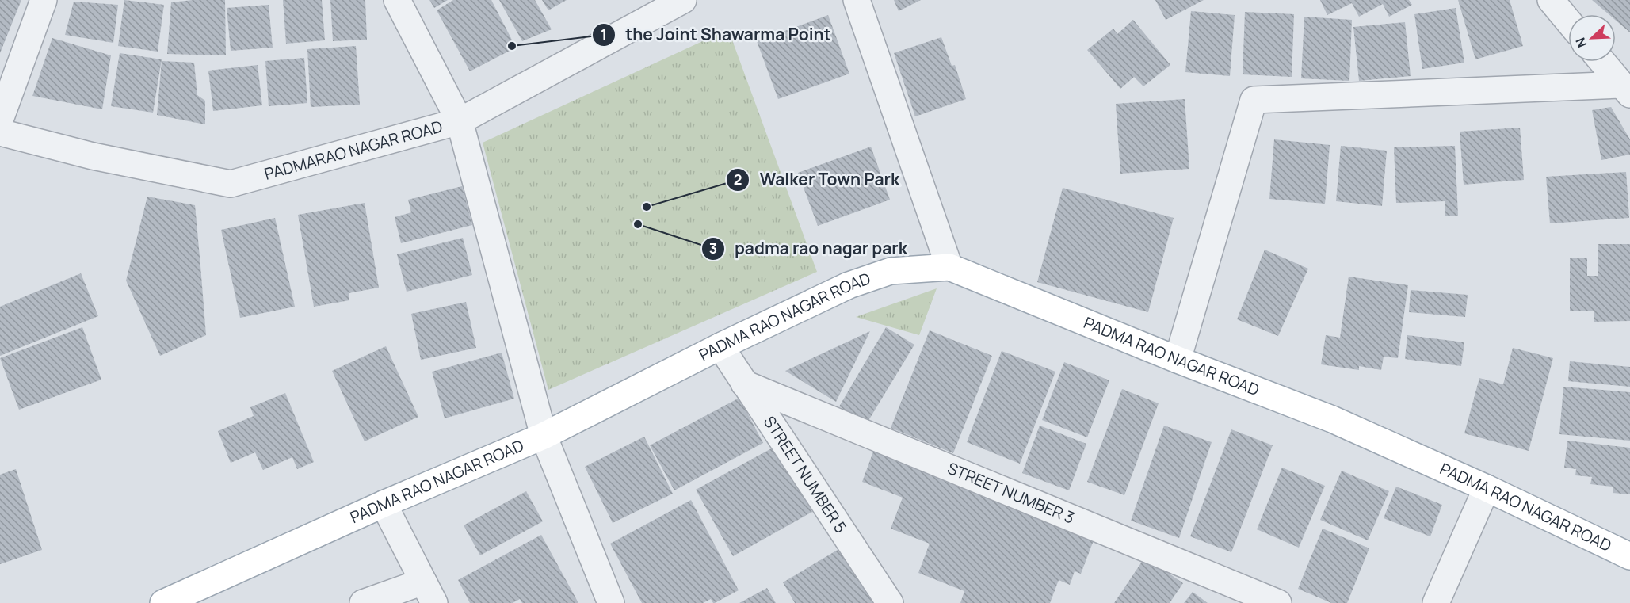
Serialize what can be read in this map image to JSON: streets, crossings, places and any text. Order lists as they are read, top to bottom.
{
  "streets": {
    "main road": ["PADMA RAO NAGAR ROAD"],
    "street": ["PADMARAO NAGAR ROAD", "STREET NUMBER 5", "STREET NUMBER 3"]
  },
  "crossings": [
    ["PADMA RAO NAGAR ROAD", "STREET NUMBER 5"],
    ["STREET NUMBER 5", "STREET NUMBER 3"]
  ],
  "places": ["the Joint Shawarma Point", "Walker Town Park", "padma rao nagar park"],
  "north": "bottom left"
}
